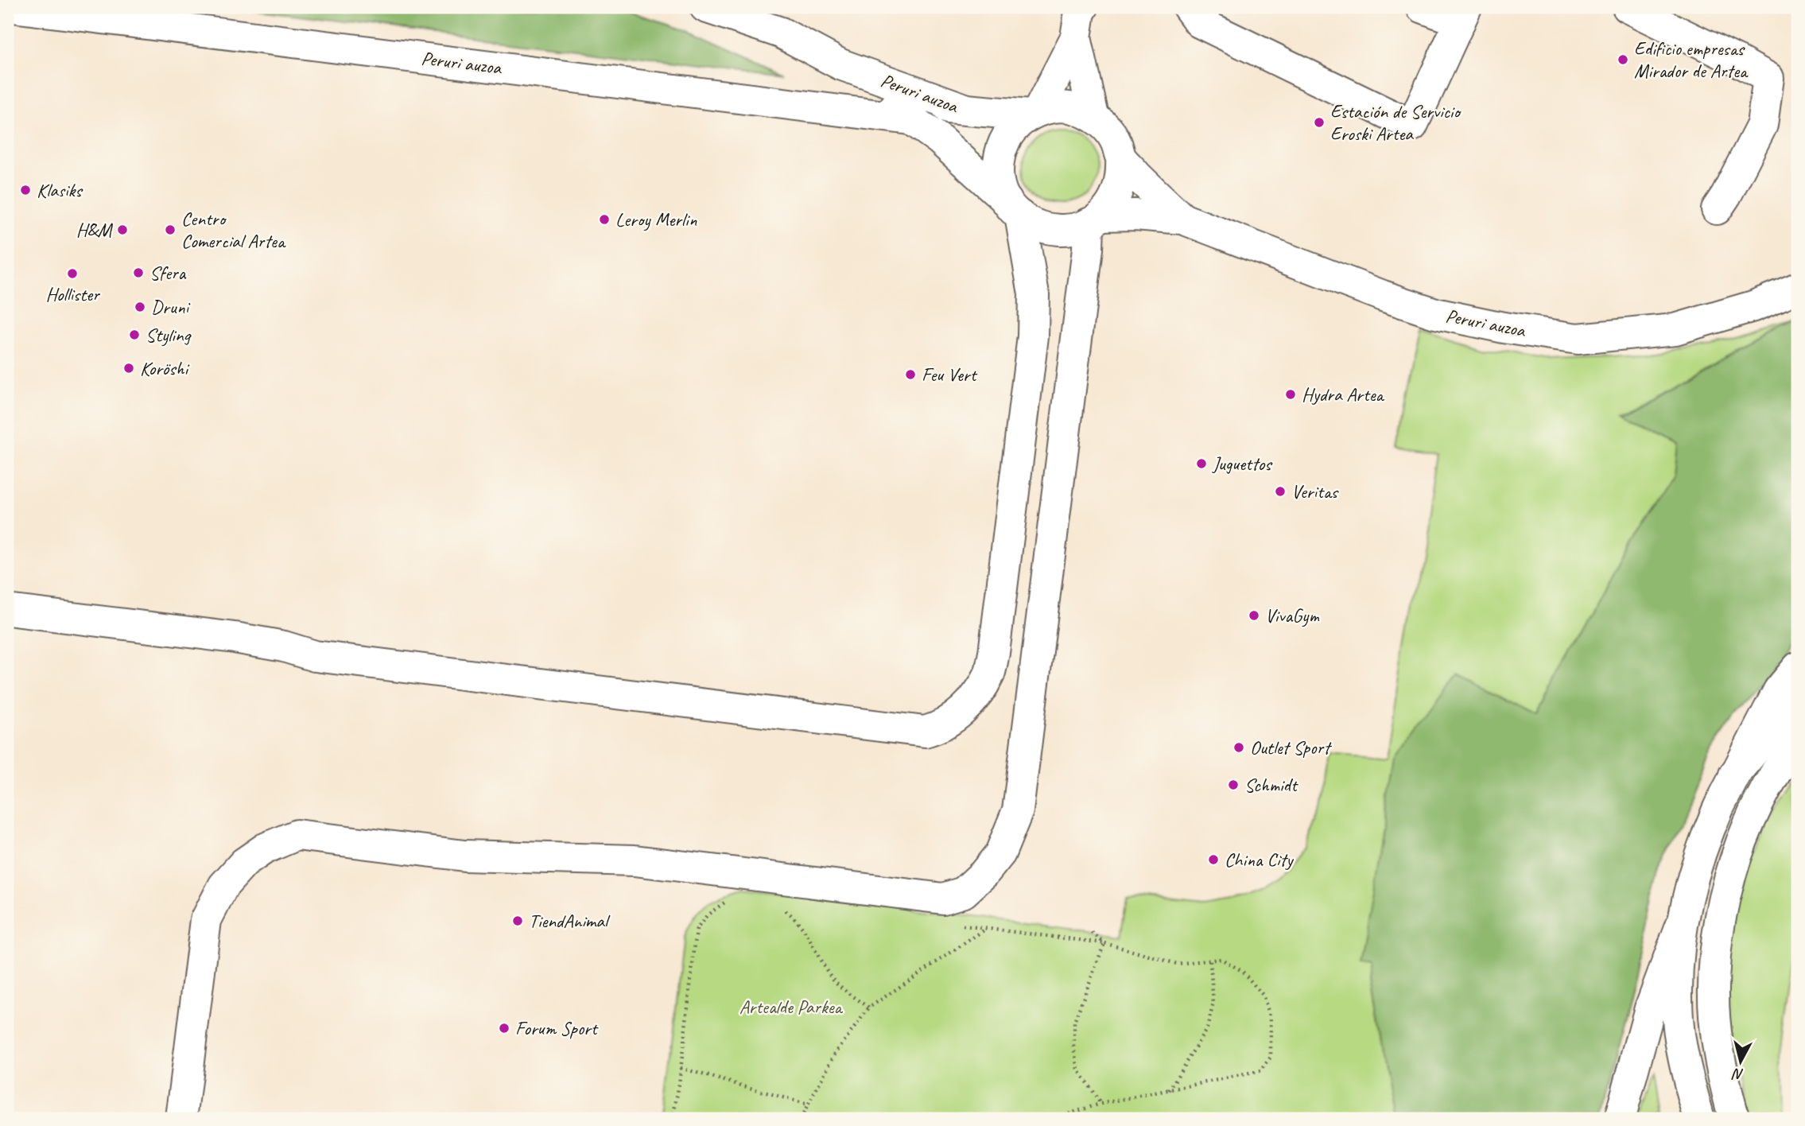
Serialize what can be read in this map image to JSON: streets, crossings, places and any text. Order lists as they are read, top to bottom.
{
  "streets": {
    "main road": ["Peruri auzoa"]
  },
  "parks": ["Artealde Parkea"],
  "places": [
    "Edificio empresas Mirador de Artea",
    "Estación de Servicio Eroski Artea",
    "Klasiks",
    "Leroy Merlin",
    "H&M",
    "Centro Comercial Artea",
    "Sfera",
    "Hollister",
    "Druni",
    "Styling",
    "Koröshi",
    "Feu Vert",
    "Hydra Artea",
    "Juguettos",
    "Veritas",
    "VivaGym",
    "Outlet Sport",
    "Schmidt",
    "China City",
    "TiendAnimal",
    "Forum Sport"
  ],
  "north": "bottom"
}
